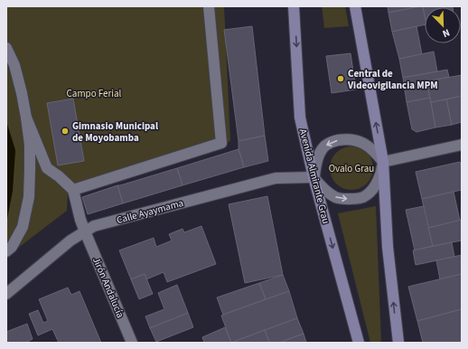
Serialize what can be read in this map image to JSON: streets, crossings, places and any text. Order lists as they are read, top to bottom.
{
  "streets": {
    "main road": ["Avenida Almirante Grau"],
    "street": ["Calle Ayaymama", "Jirón Andalucía"]
  },
  "crossings": [
    ["Avenida Almirante Grau", "Calle Ayaymama"],
    ["Calle Ayaymama", "Jirón Andalucía"]
  ],
  "parks": ["Campo Ferial", "Ovalo Grau"],
  "places": ["Central de Videovigilancia MPM", "Gimnasio Municipal de Moyobamba"],
  "north": "bottom right"
}
